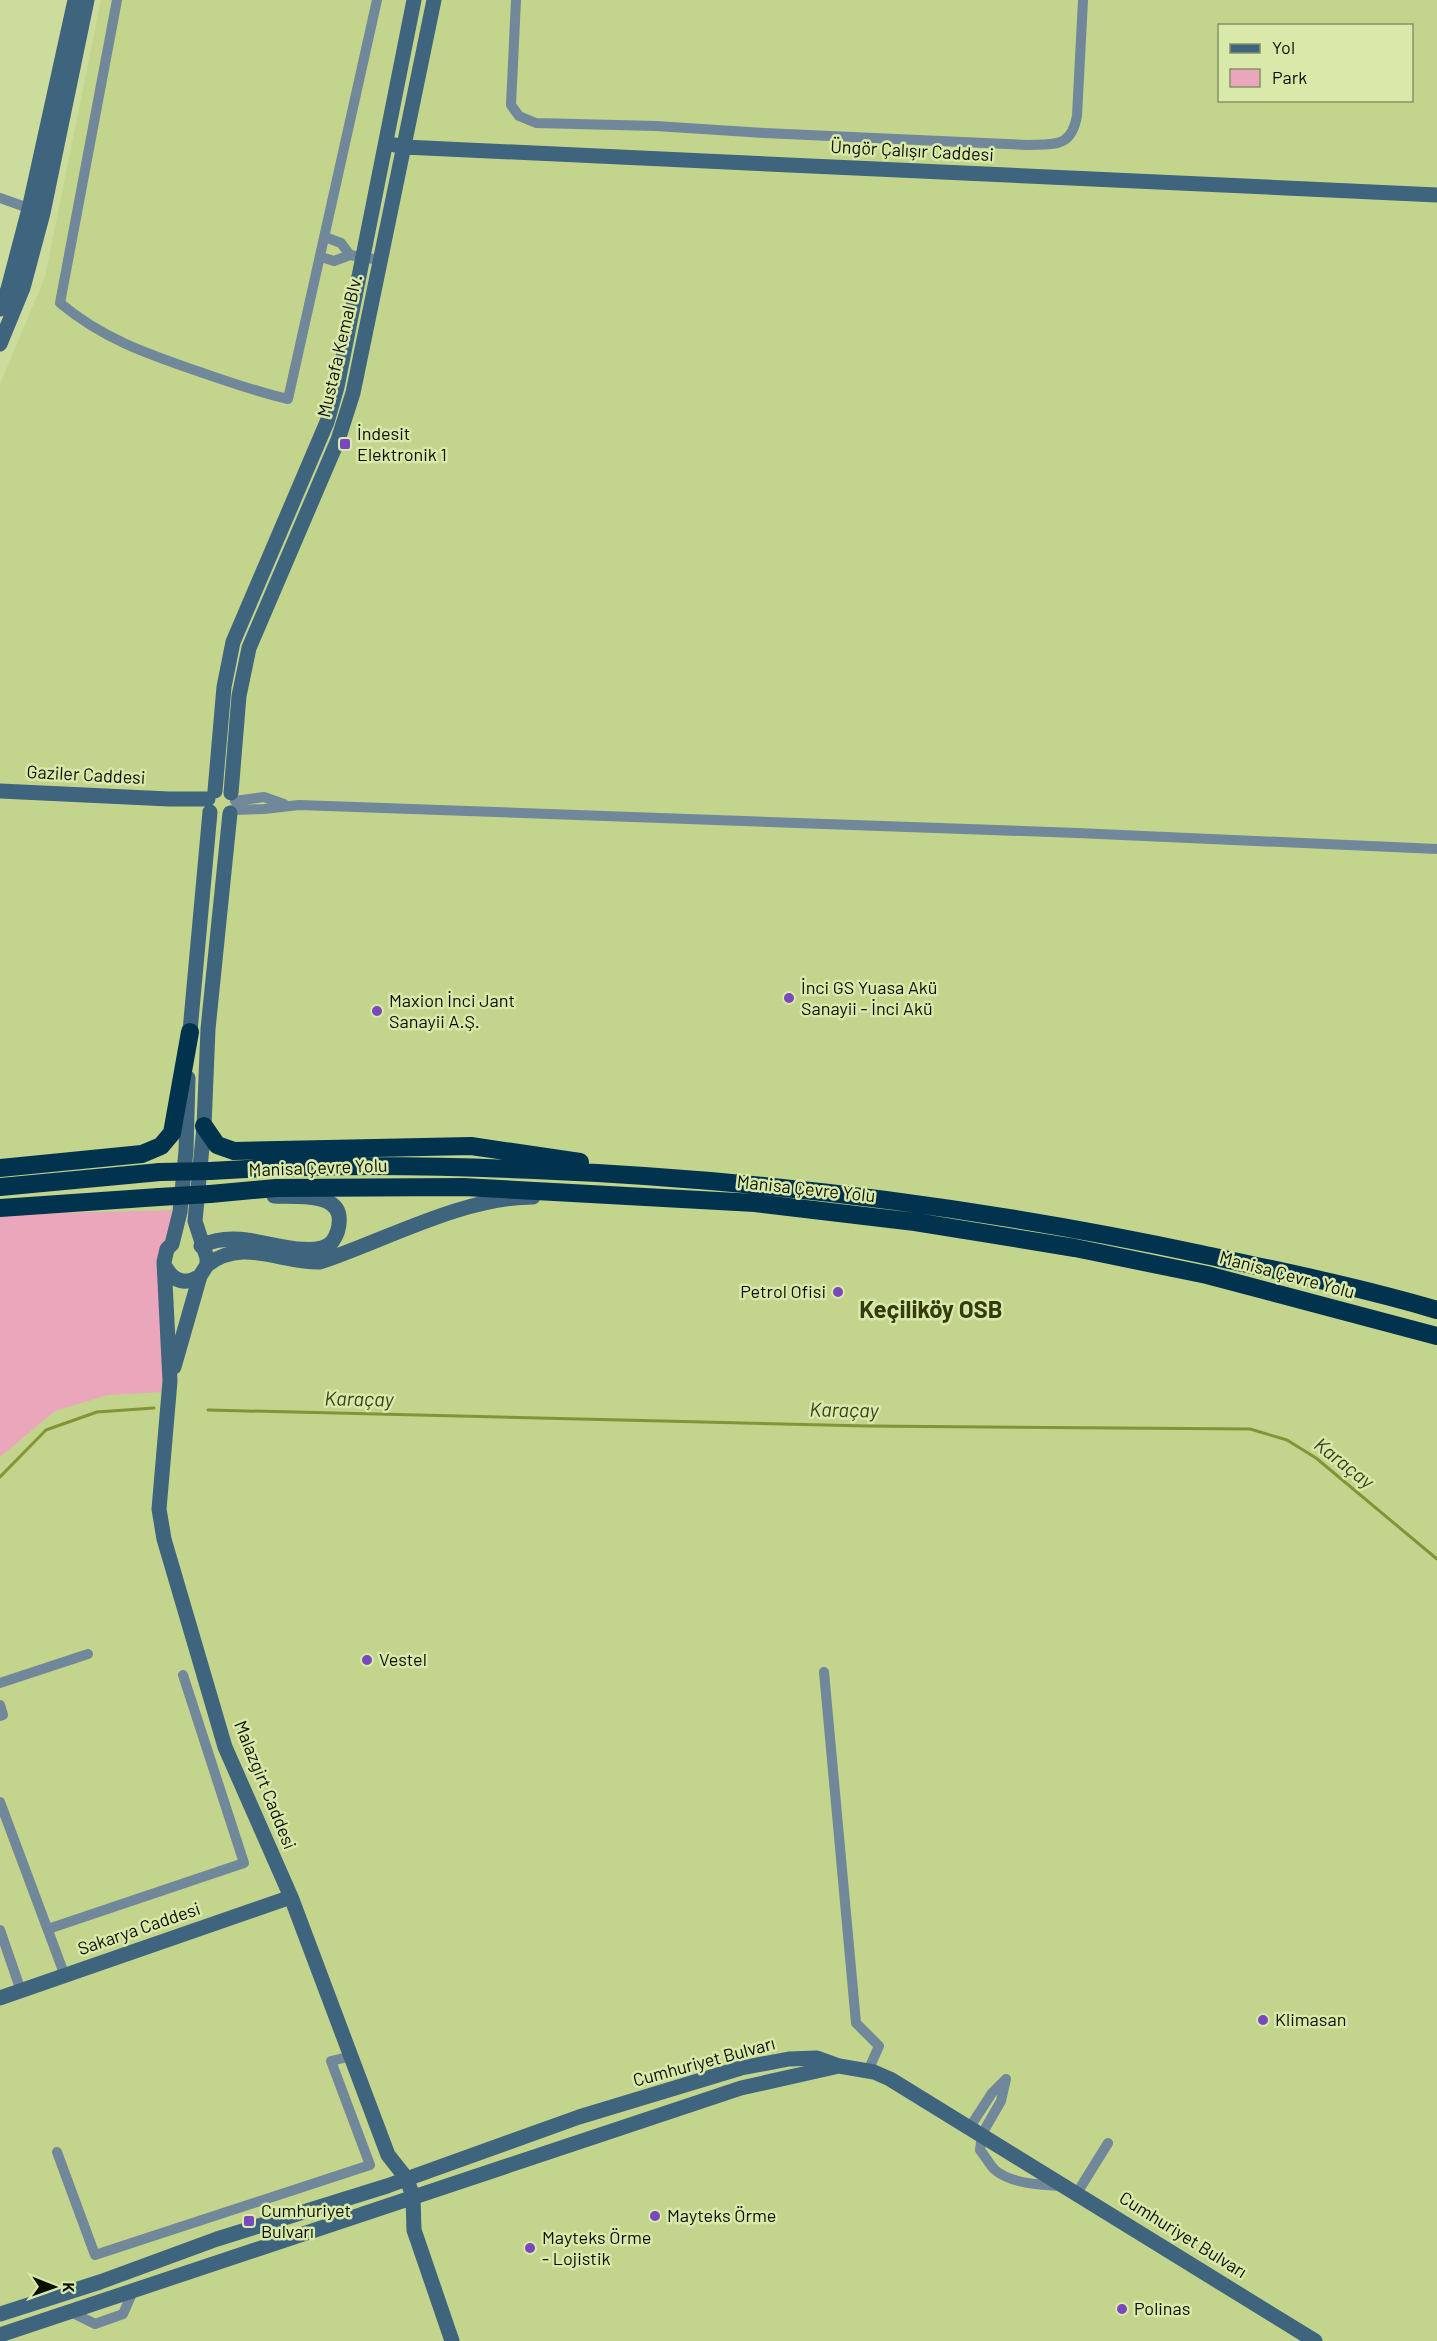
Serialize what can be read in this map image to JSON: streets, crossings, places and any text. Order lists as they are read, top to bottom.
{
  "streets": {
    "highway": ["Manisa Çevre Yolu"],
    "street": [
      "Üngör Çalışır Caddesi",
      "Mustafa Kemal Blv.",
      "Gaziler Caddesi",
      "Malazgirt Caddesi",
      "Sakarya Caddesi",
      "Cumhuriyet Bulvarı"
    ]
  },
  "crossings": [
    ["Üngör Çalışır Caddesi", "Mustafa Kemal Blv."],
    ["Mustafa Kemal Blv.", "Gaziler Caddesi"],
    ["Malazgirt Caddesi", "Sakarya Caddesi"]
  ],
  "districts": ["Keçiliköy OSB"],
  "water": ["Karaçay"],
  "places": {
    "transit": ["İndesit Elektronik 1", "Cumhuriyet Bulvarı"],
    "other": [
      "İnci GS Yuasa Akü Sanayii - İnci Akü",
      "Maxion İnci Jant Sanayii A.Ş.",
      "Petrol Ofisi",
      "Vestel",
      "Klimasan",
      "Mayteks Örme",
      "Mayteks Örme - Lojistik",
      "Polinas"
    ]
  },
  "legend": ["Yol", "Park"],
  "north": "right"
}
